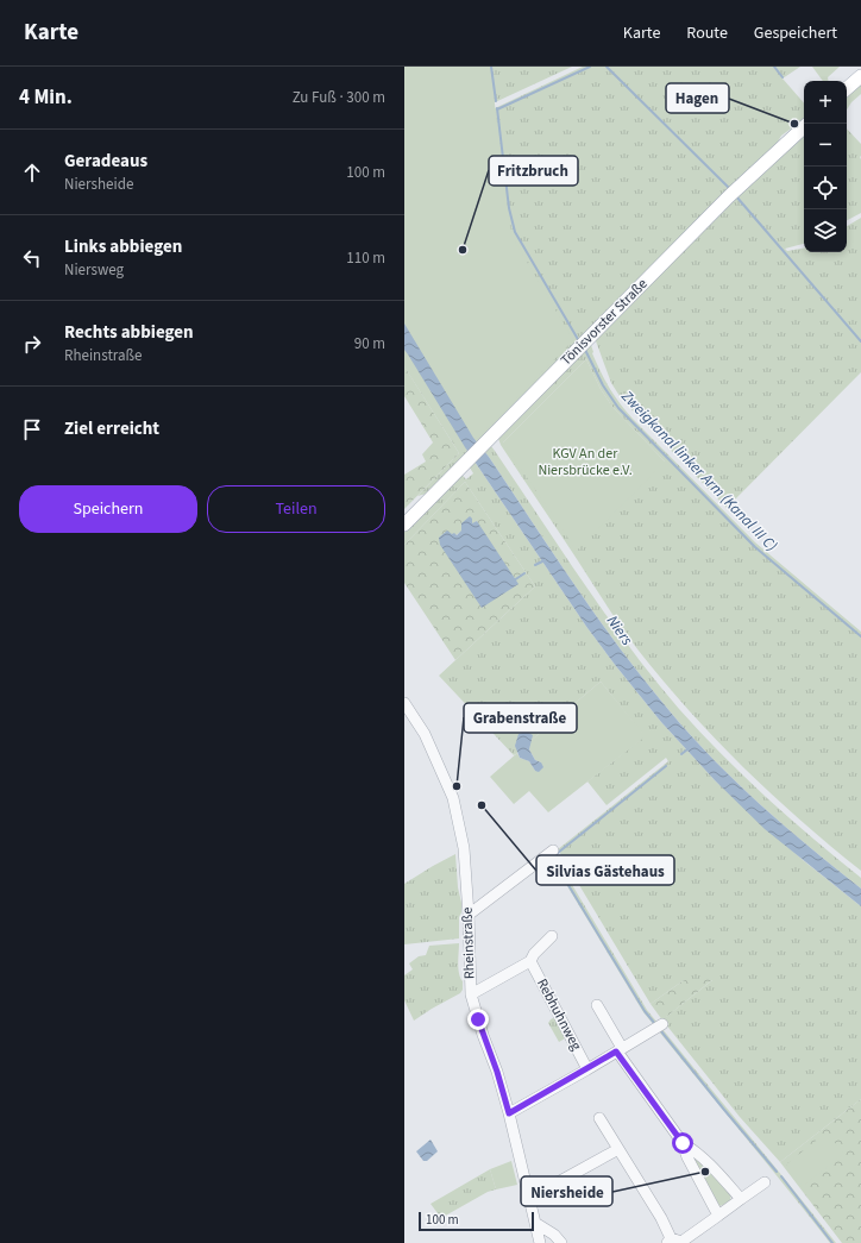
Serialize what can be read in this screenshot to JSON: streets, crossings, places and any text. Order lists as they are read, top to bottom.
{
  "streets": {
    "main road": ["Tönisvorster Straße"],
    "street": ["Rheinstraße", "Rebhuhnweg"]
  },
  "water": ["Zweigkanal linker Arm (Kanal III C)", "Niers"],
  "parks": ["KGV An der Niersbrücke e.V."],
  "places": [
    "Hagen",
    "Fritzbruch",
    "Grabenstraße",
    "Silvias Gästehaus",
    "Niersheide"
  ],
  "scale_bar": "100 m",
  "page": {
    "header": "Karte",
    "nav": ["Karte", "Route", "Gespeichert"],
    "heading": ["4 Min.", "Zu Fuß · 300 m"],
    "map_buttons": ["+", "−"],
    "list": [
      ["Geradeaus", "Niersheide", "100 m"],
      ["Links abbiegen", "Niersweg", "110 m"],
      ["Rechts abbiegen", "Rheinstraße", "90 m"],
      "Ziel erreicht"
    ],
    "buttons": ["Speichern", "Teilen"],
    "scale": "100 m"
  }
}
